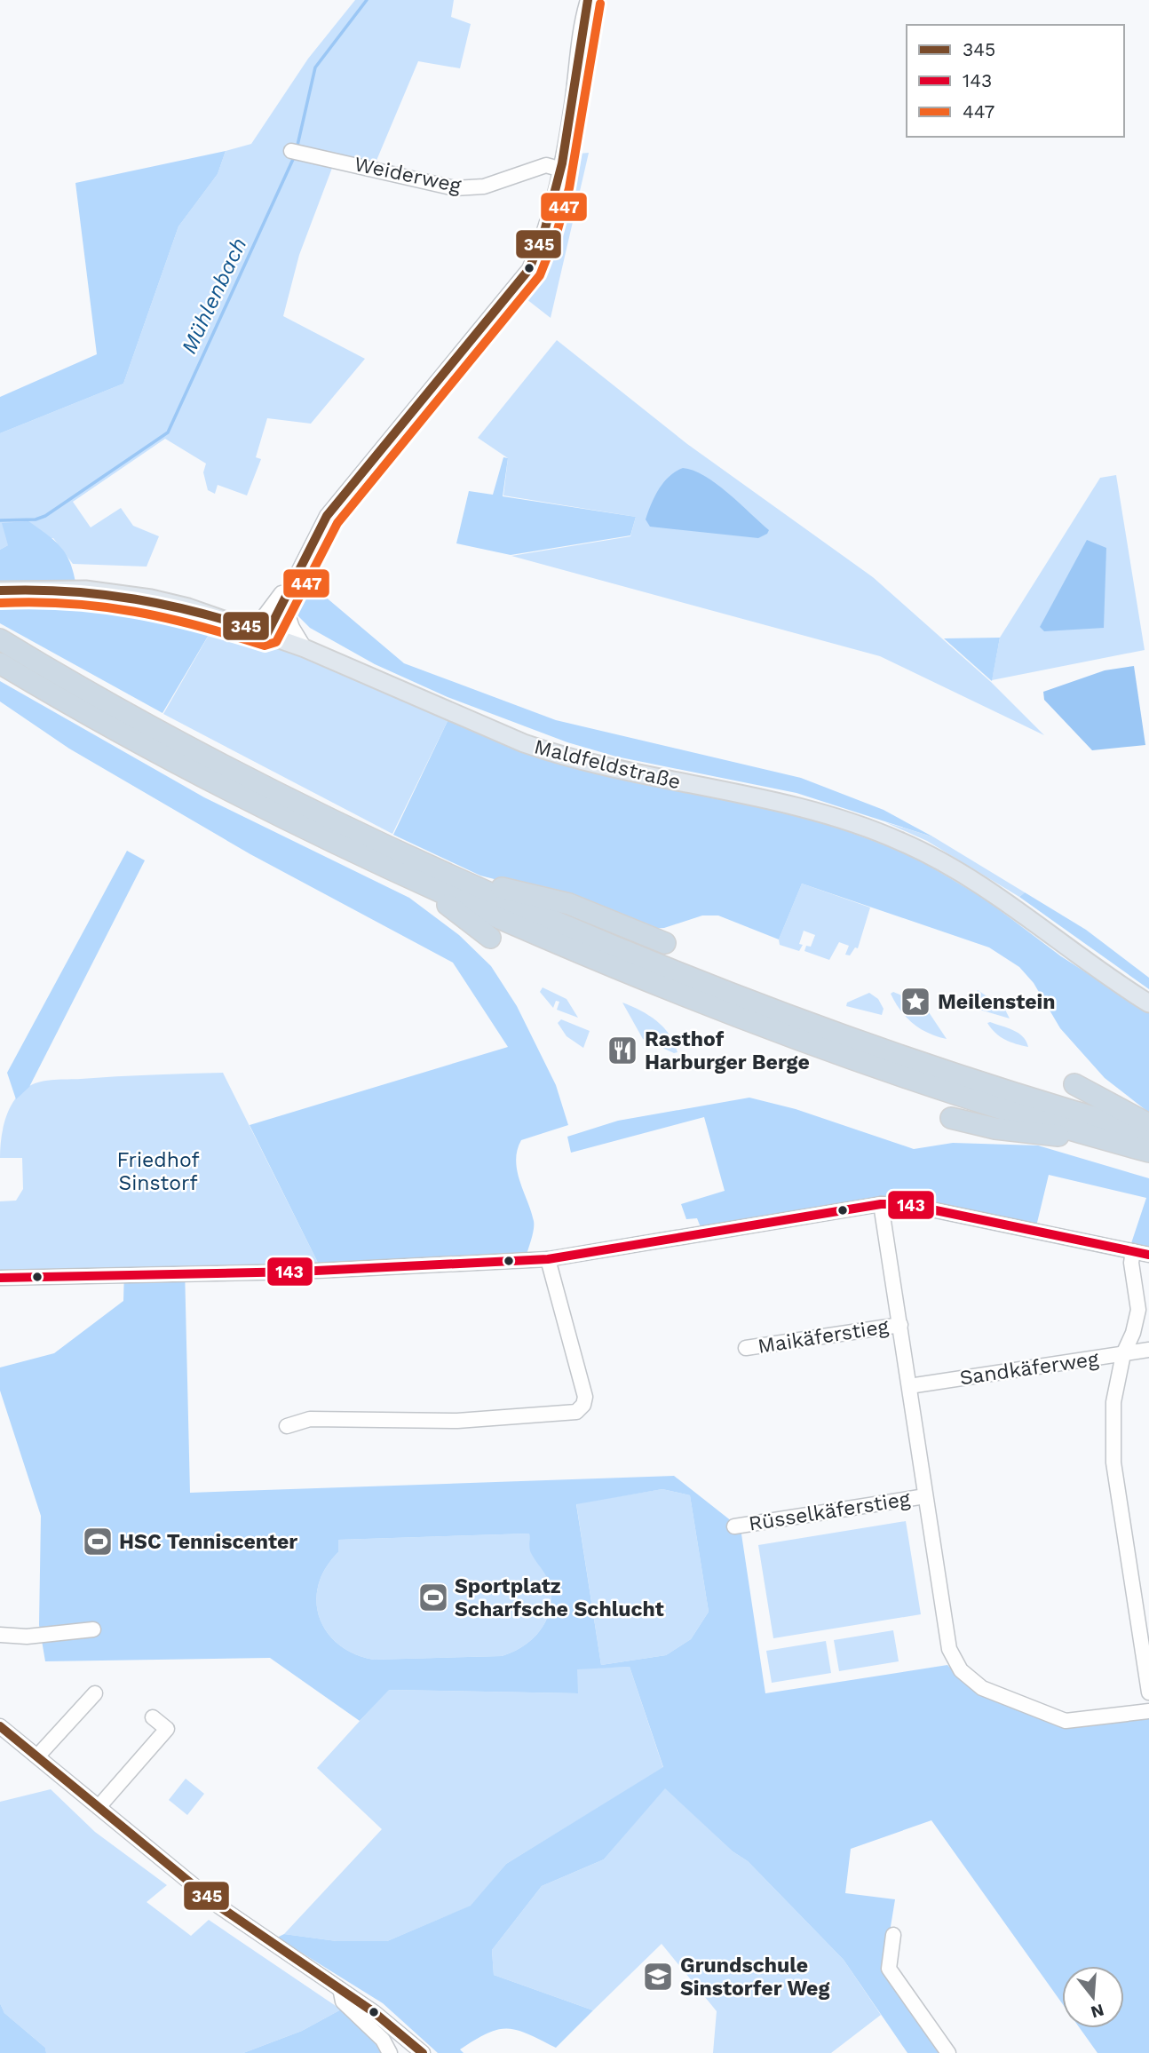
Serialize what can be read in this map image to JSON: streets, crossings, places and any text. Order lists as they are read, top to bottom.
{
  "streets": {
    "main road": ["Maldfeldstraße"],
    "street": [
      "Weiderweg",
      "Maikäferstieg",
      "Sandkäferweg",
      "Rüsselkäferstieg"
    ]
  },
  "water": ["Mühlenbach"],
  "parks": ["Friedhof Sinstorf"],
  "places": {
    "place": ["Meilenstein"],
    "restaurant": ["Rasthof Harburger Berge"],
    "sports": ["HSC Tenniscenter", "Sportplatz Scharfsche Schlucht"],
    "school or university": ["Grundschule Sinstorfer Weg"]
  },
  "lines": ["transit line 345", "transit line 447", "transit line 143"],
  "legend": ["345", "143", "447"],
  "north": "bottom"
}
